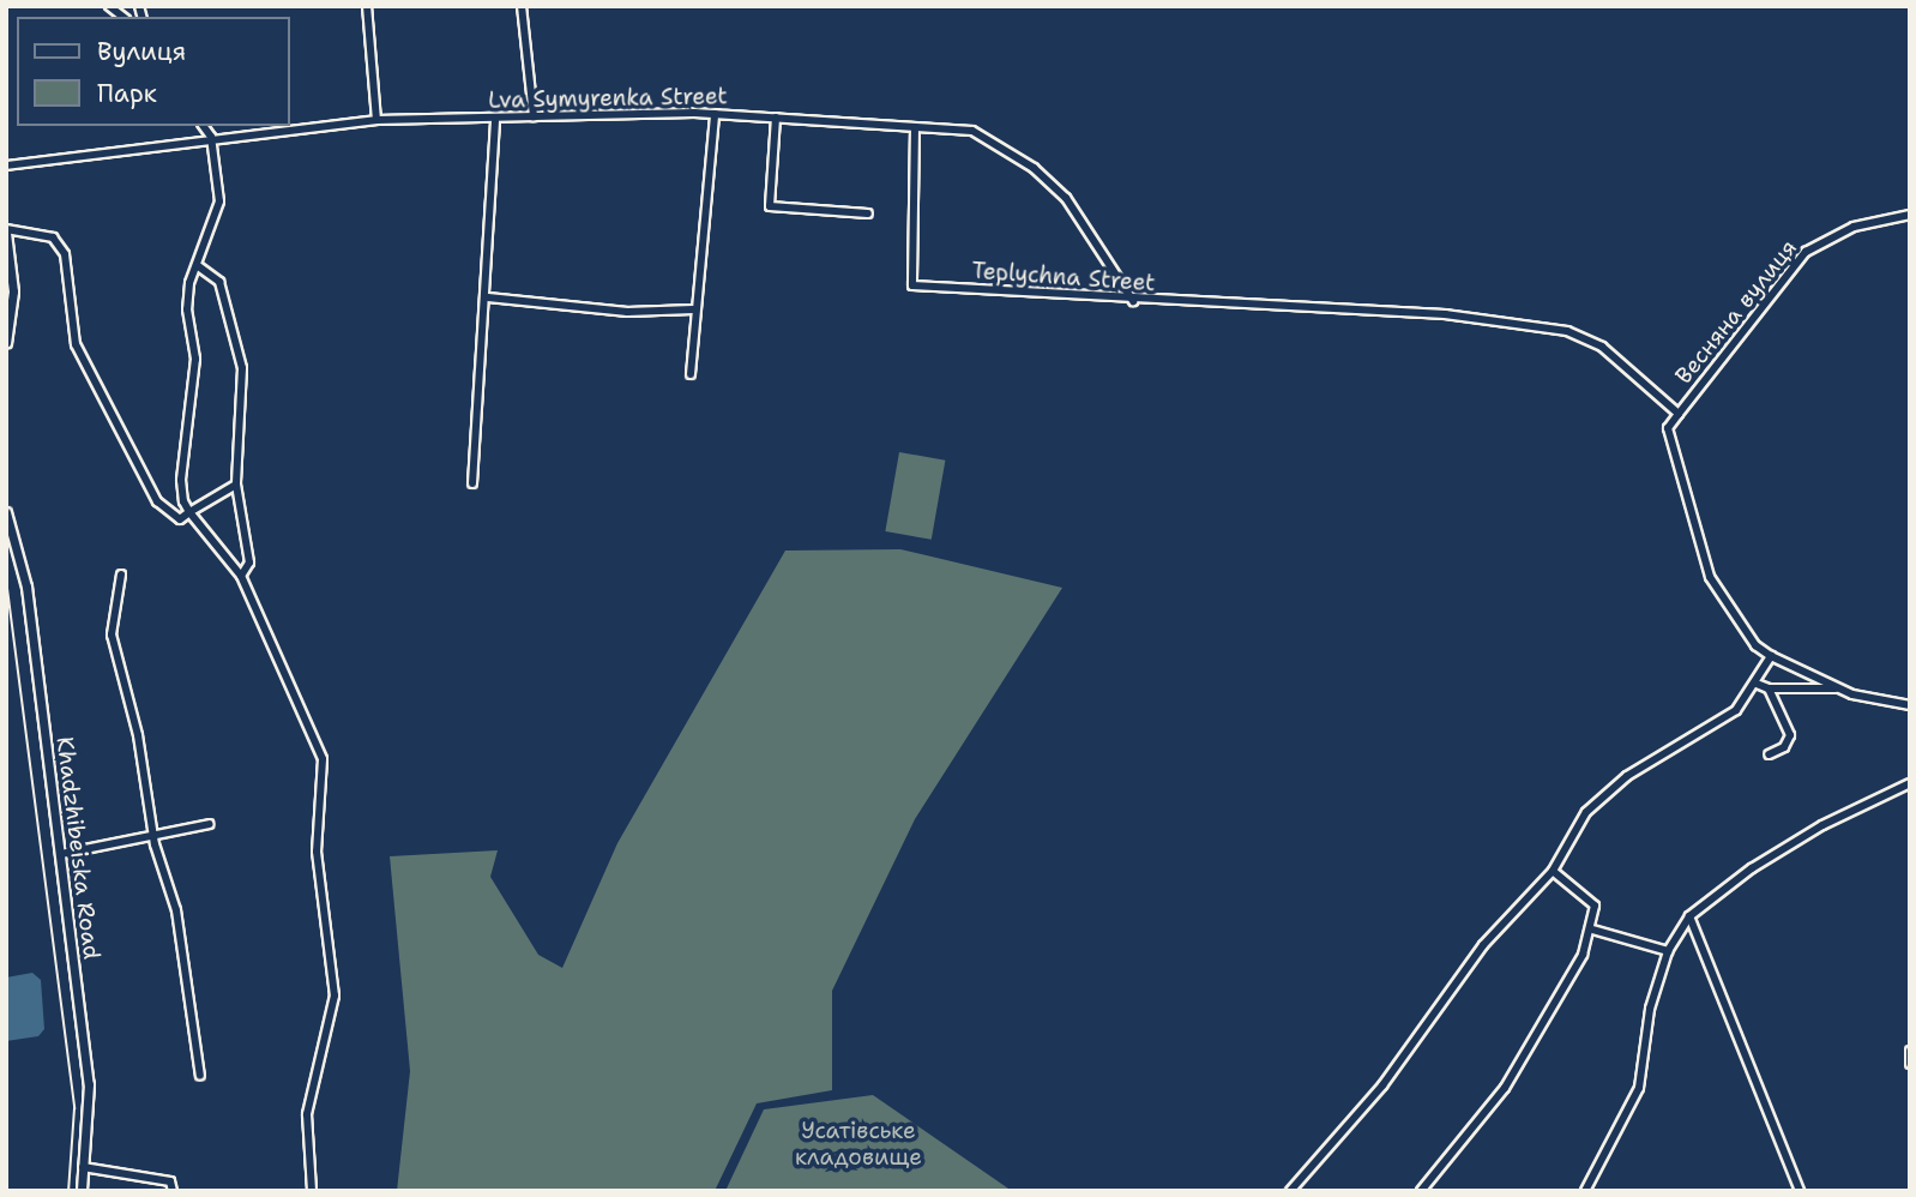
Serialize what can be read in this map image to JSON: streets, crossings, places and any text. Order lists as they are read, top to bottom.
{
  "streets": {
    "street": [
      "Lva Symyrenka Street",
      "Teplychna Street",
      "Весняна вулиця",
      "Khadzhibeiska Road"
    ]
  },
  "crossings": [
    ["Lva Symyrenka Street", "Teplychna Street"],
    ["Teplychna Street", "Весняна вулиця"]
  ],
  "parks": ["Усатівське кладовище"],
  "legend": ["Вулиця", "Парк"]
}
